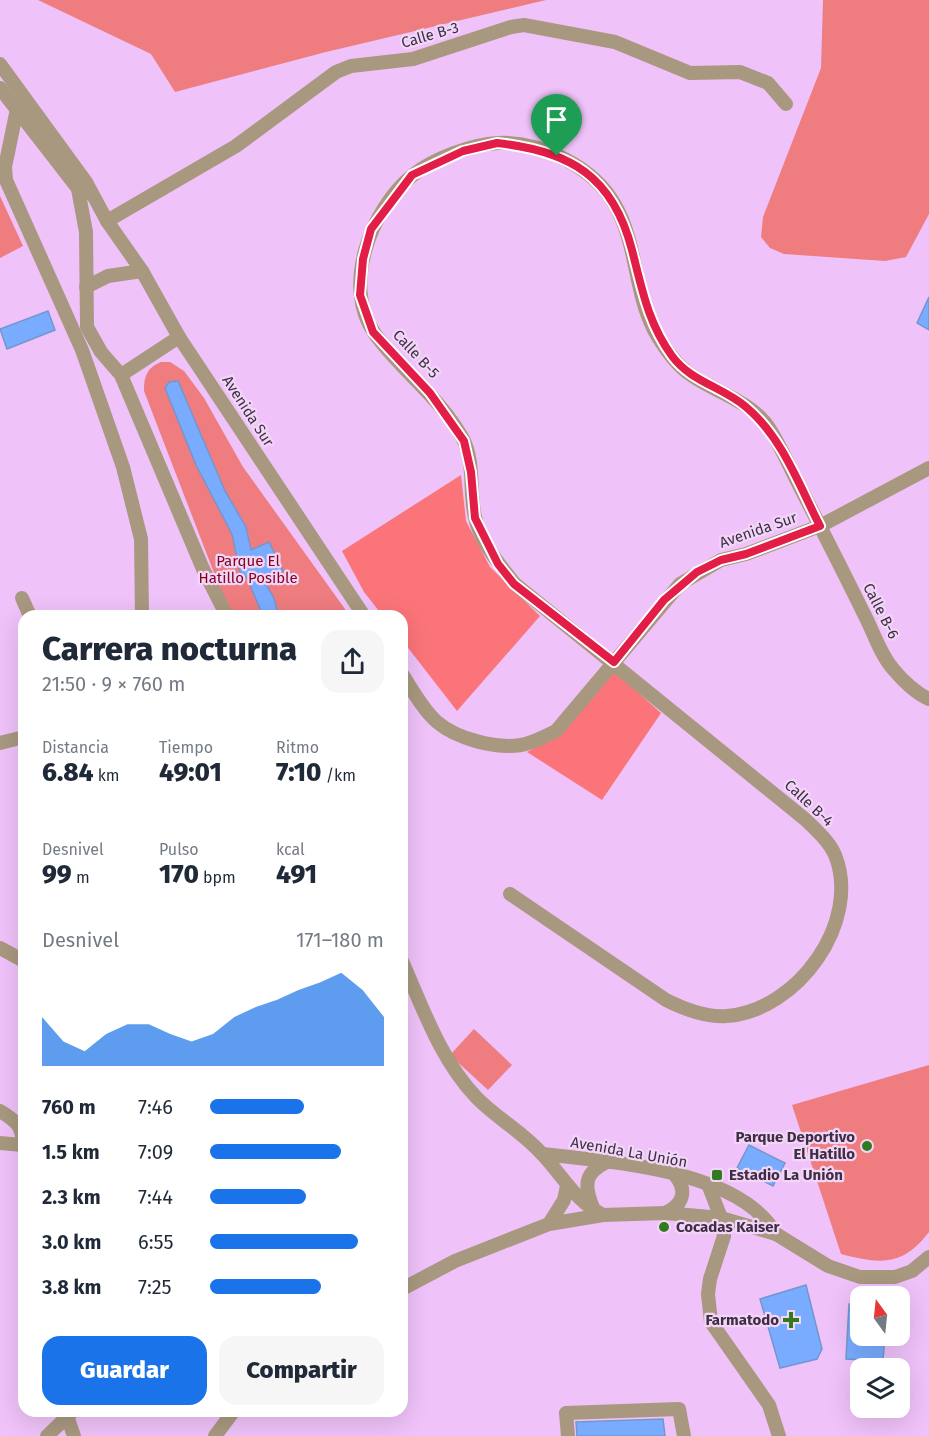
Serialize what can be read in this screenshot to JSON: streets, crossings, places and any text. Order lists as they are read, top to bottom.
{
  "streets": {
    "street": [
      "Calle B-3",
      "Calle B-5",
      "Avenida Sur",
      "Calle B-6",
      "Calle B-4",
      "Avenida La Unión"
    ]
  },
  "crossings": [
    ["Calle B-3", "Avenida Sur"],
    ["Calle B-5", "Avenida Sur"],
    ["Calle B-5", "Calle B-6"],
    ["Calle B-5", "Calle B-4"],
    ["Avenida Sur", "Calle B-6"],
    ["Avenida Sur", "Calle B-4"]
  ],
  "parks": ["Parque El Hatillo Posible"],
  "places": {
    "other": ["Parque Deportivo El Hatillo", "Cocadas Kaiser"],
    "transit": ["Estadio La Unión"],
    "health": ["Farmatodo"]
  },
  "north": "top",
  "page": {
    "heading": ["Carrera nocturna", "21:50 · 9 × 760 m"],
    "stats": [
      ["Distancia", "6.84 km"],
      ["Tiempo", "49:01"],
      ["Ritmo", "7:10 /km"],
      ["Desnivel", "99 m"],
      ["Pulso", "170 bpm"],
      ["kcal", "491"]
    ],
    "chart": ["Desnivel", "171–180 m"],
    "list": [
      {
        "name": "760 m",
        "note": "7:46"
      },
      {
        "name": "1.5 km",
        "note": "7:09"
      },
      {
        "name": "2.3 km",
        "note": "7:44"
      },
      {
        "name": "3.0 km",
        "note": "6:55"
      },
      {
        "name": "3.8 km",
        "note": "7:25"
      }
    ],
    "buttons": ["Guardar", "Compartir"]
  }
}
